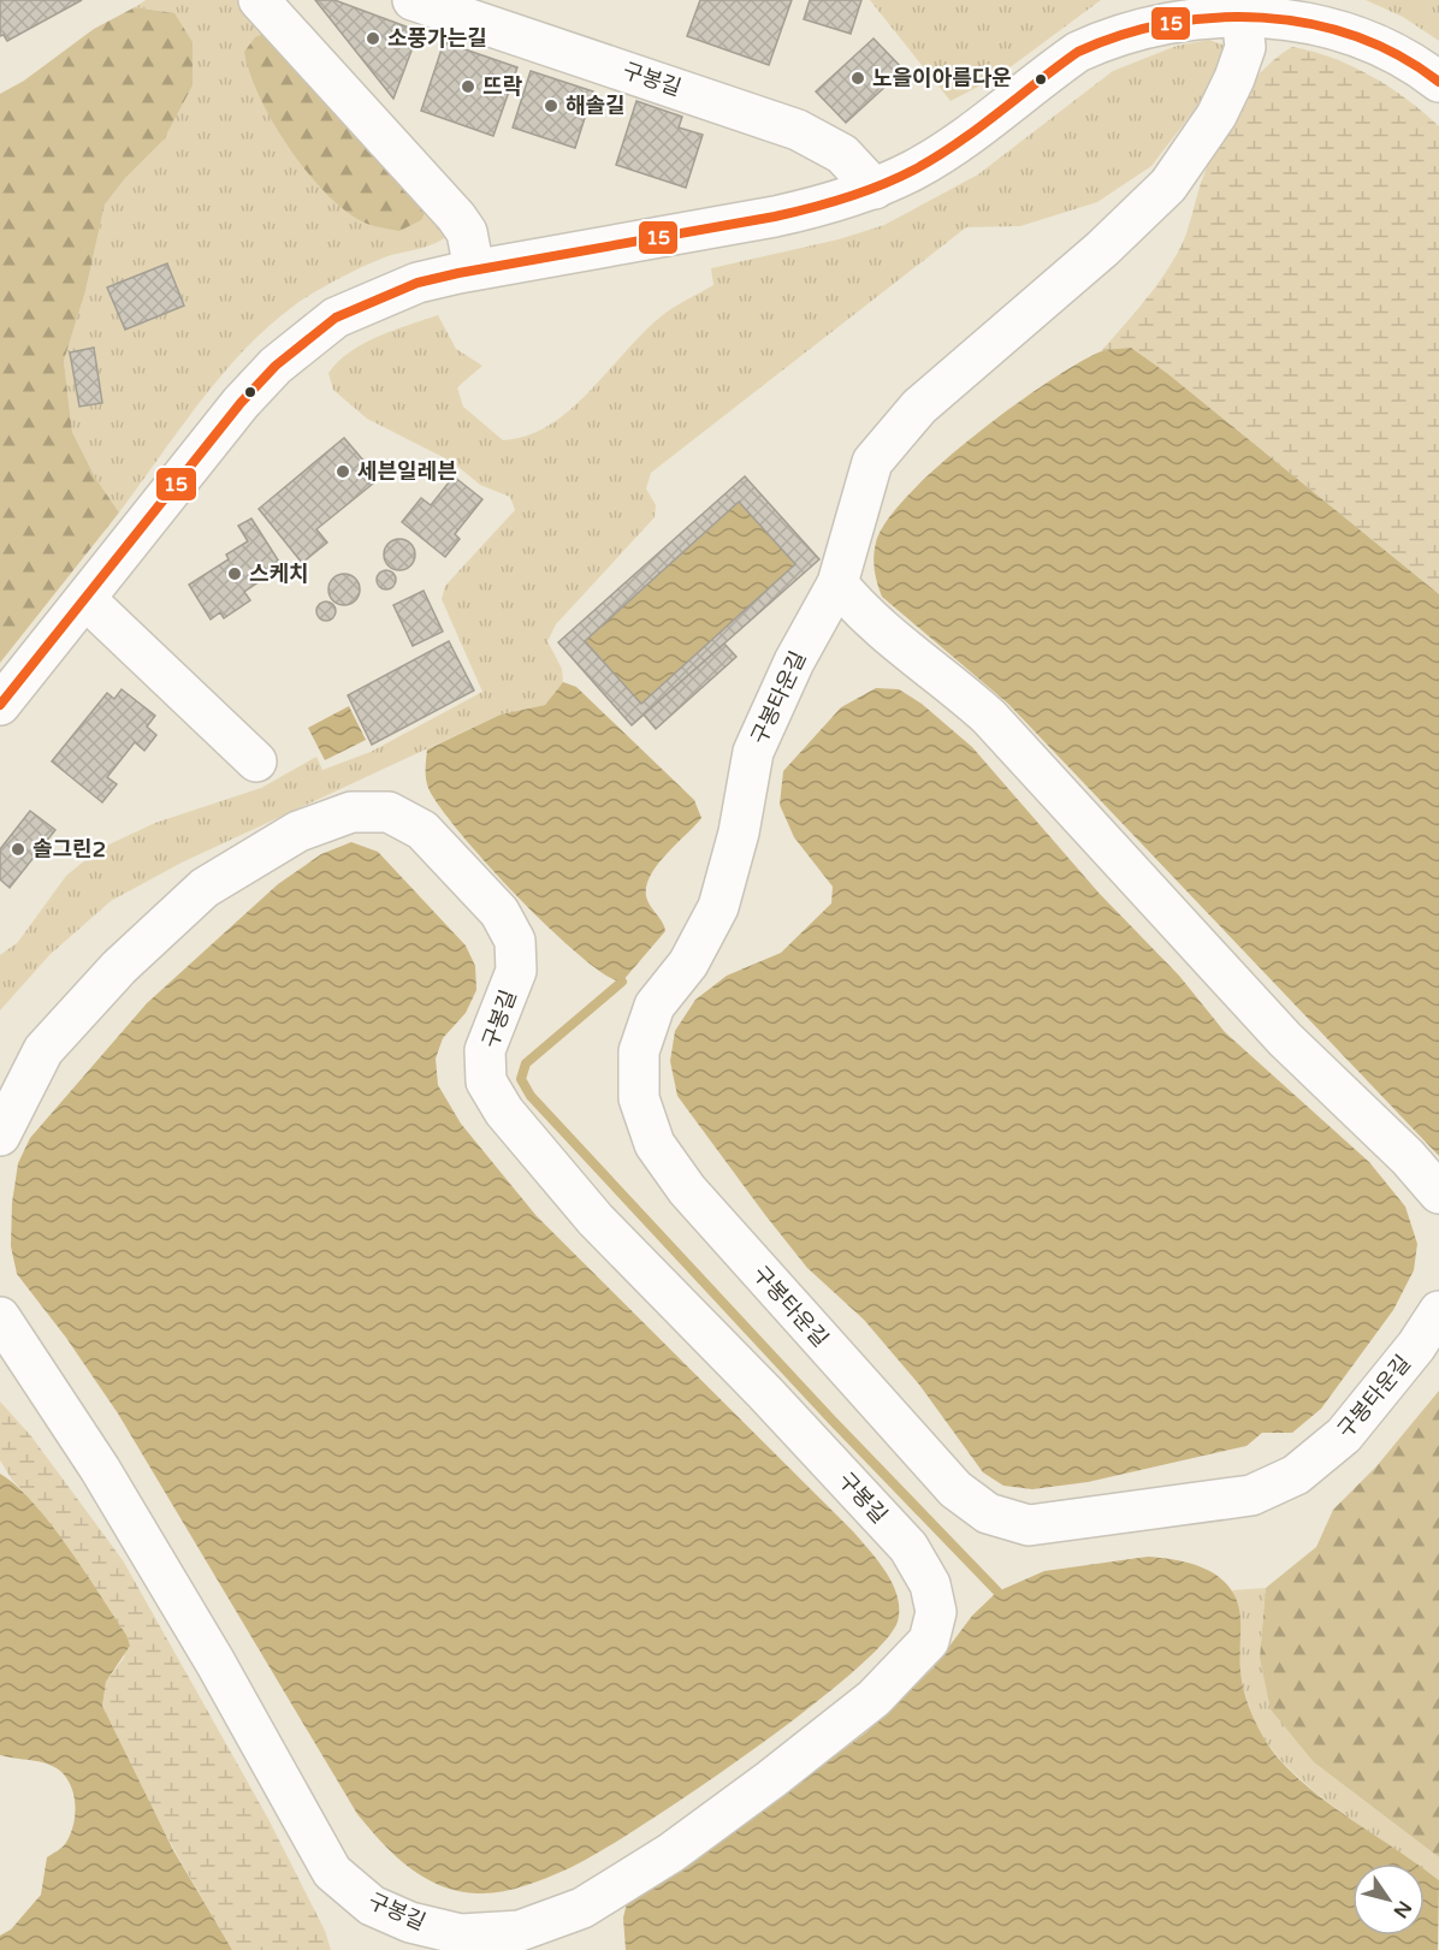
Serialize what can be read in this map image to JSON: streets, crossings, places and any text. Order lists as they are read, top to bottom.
{
  "streets": {
    "street": ["구봉길", "구봉타운길"]
  },
  "places": [
    "소풍가는길",
    "노을이아름다운",
    "뜨락",
    "해솔길",
    "세븐일레븐",
    "스케치",
    "솔그린2"
  ],
  "lines": ["transit line 15"],
  "north": "bottom right"
}
